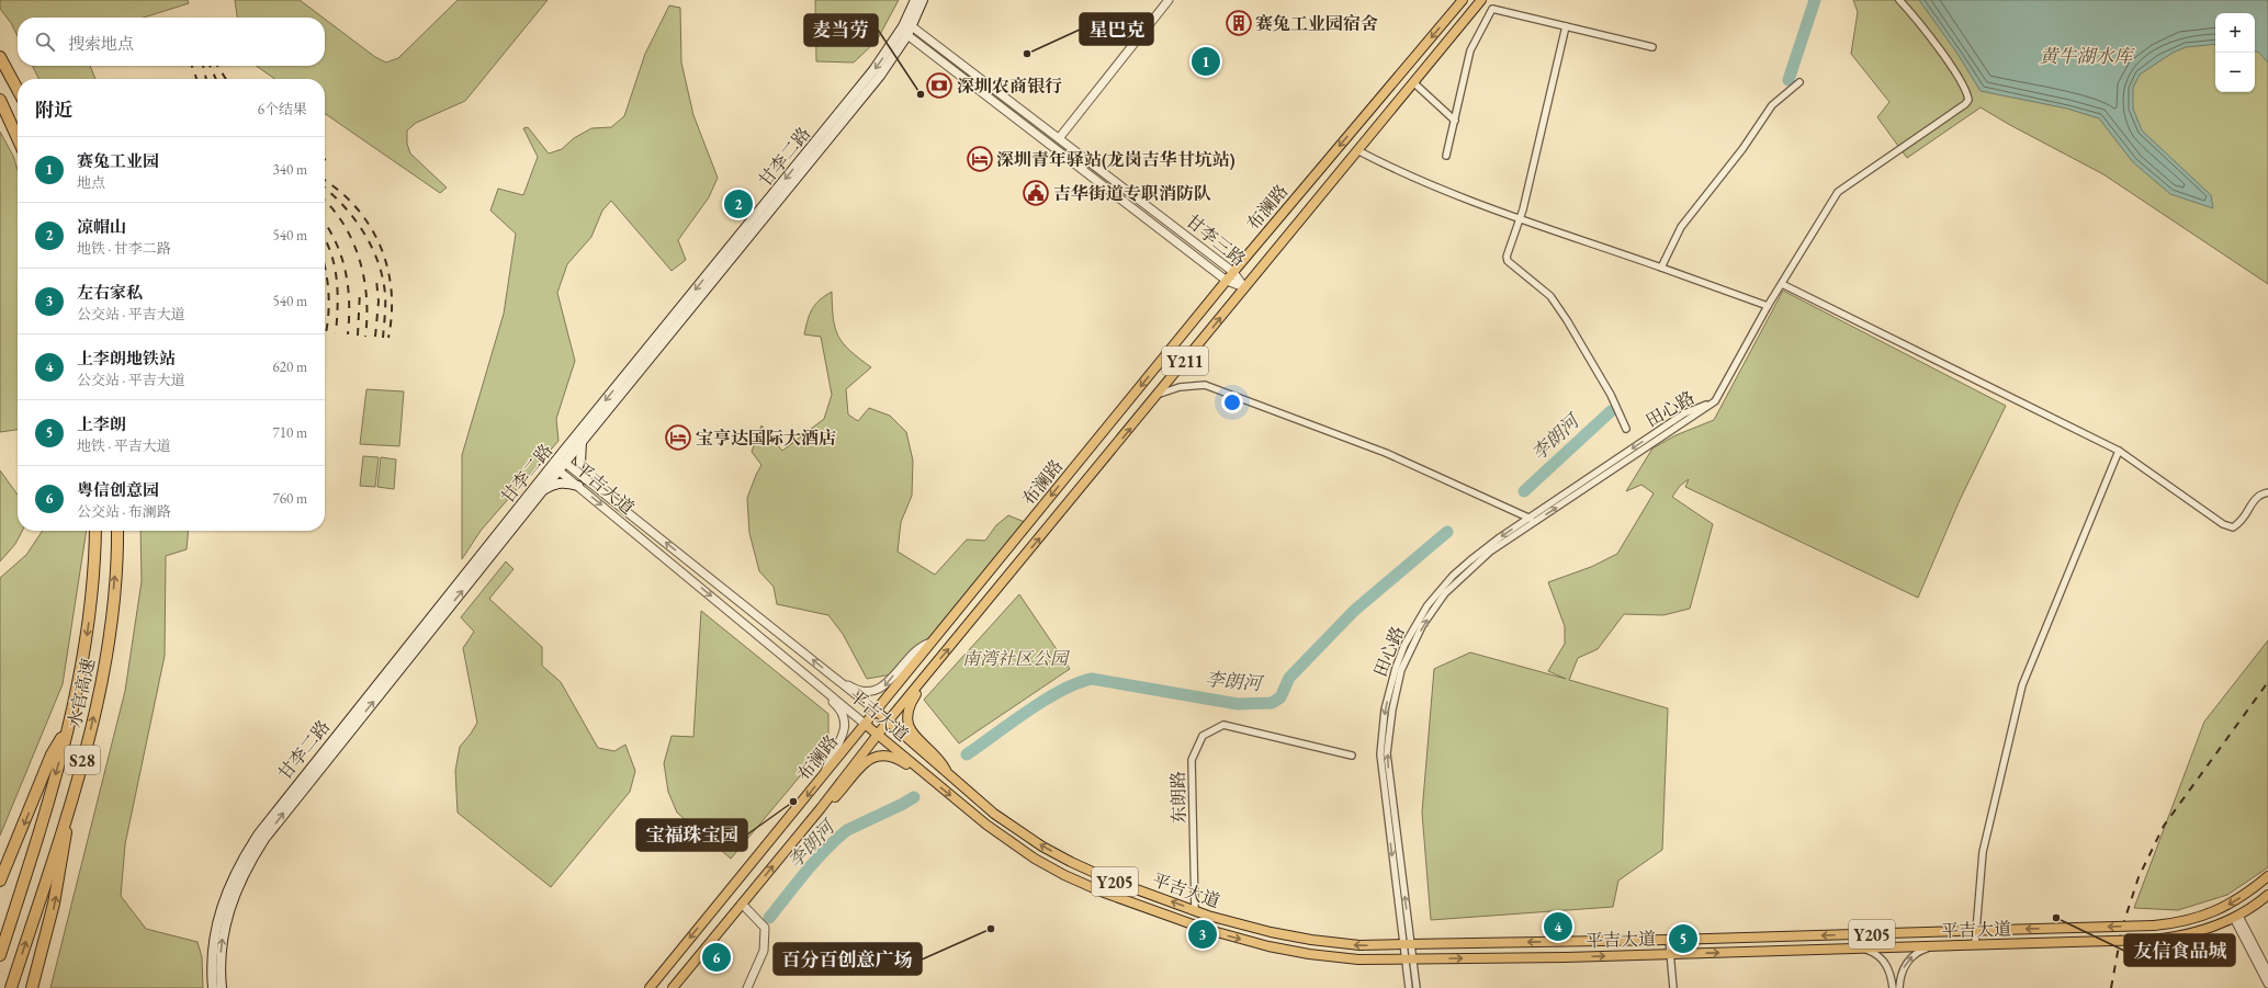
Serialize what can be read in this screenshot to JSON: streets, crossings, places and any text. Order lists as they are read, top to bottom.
{
  "streets": {
    "highway": ["水官高速", "S28"],
    "main road": [
      "甘李二路",
      "布澜路",
      "Y211",
      "平吉大道",
      "Y205"
    ],
    "street": ["甘李三路", "田心路", "东朗路"]
  },
  "crossings": [
    ["甘李二路", "甘李三路"],
    ["甘李二路", "平吉大道"],
    ["布澜路", "甘李三路"],
    ["布澜路", "平吉大道"],
    ["田心路", "平吉大道"],
    ["平吉大道", "东朗路"]
  ],
  "water": ["黄牛湖水库", "李朗河"],
  "parks": ["南湾社区公园"],
  "places": {
    "building": ["赛兔工业园宿舍"],
    "other": [
      "星巴克",
      "麦当劳",
      "宝福珠宝园",
      "友信食品城",
      "百分百创意广场"
    ],
    "bank": ["深圳农商银行"],
    "hotel": ["深圳青年驿站(龙岗吉华甘坑站)", "宝亨达国际大酒店"],
    "public building": ["吉华街道专职消防队"]
  },
  "page": {
    "map_buttons": ["+", "−"],
    "search": "搜索地点",
    "pins": [
      "1",
      "2",
      "4",
      "3",
      "5",
      "6"
    ],
    "heading": ["附近", "6个结果"],
    "list": [
      {
        "mark": "1",
        "name": "赛兔工业园",
        "note": "地点",
        "value": "340 m"
      },
      {
        "mark": "2",
        "name": "凉帽山",
        "note": "地铁 · 甘李二路",
        "value": "540 m"
      },
      {
        "mark": "3",
        "name": "左右家私",
        "note": "公交站 · 平吉大道",
        "value": "540 m"
      },
      {
        "mark": "4",
        "name": "上李朗地铁站",
        "note": "公交站 · 平吉大道",
        "value": "620 m"
      },
      {
        "mark": "5",
        "name": "上李朗",
        "note": "地铁 · 平吉大道",
        "value": "710 m"
      },
      {
        "mark": "6",
        "name": "粤信创意园",
        "note": "公交站 · 布澜路",
        "value": "760 m"
      }
    ]
  }
}
